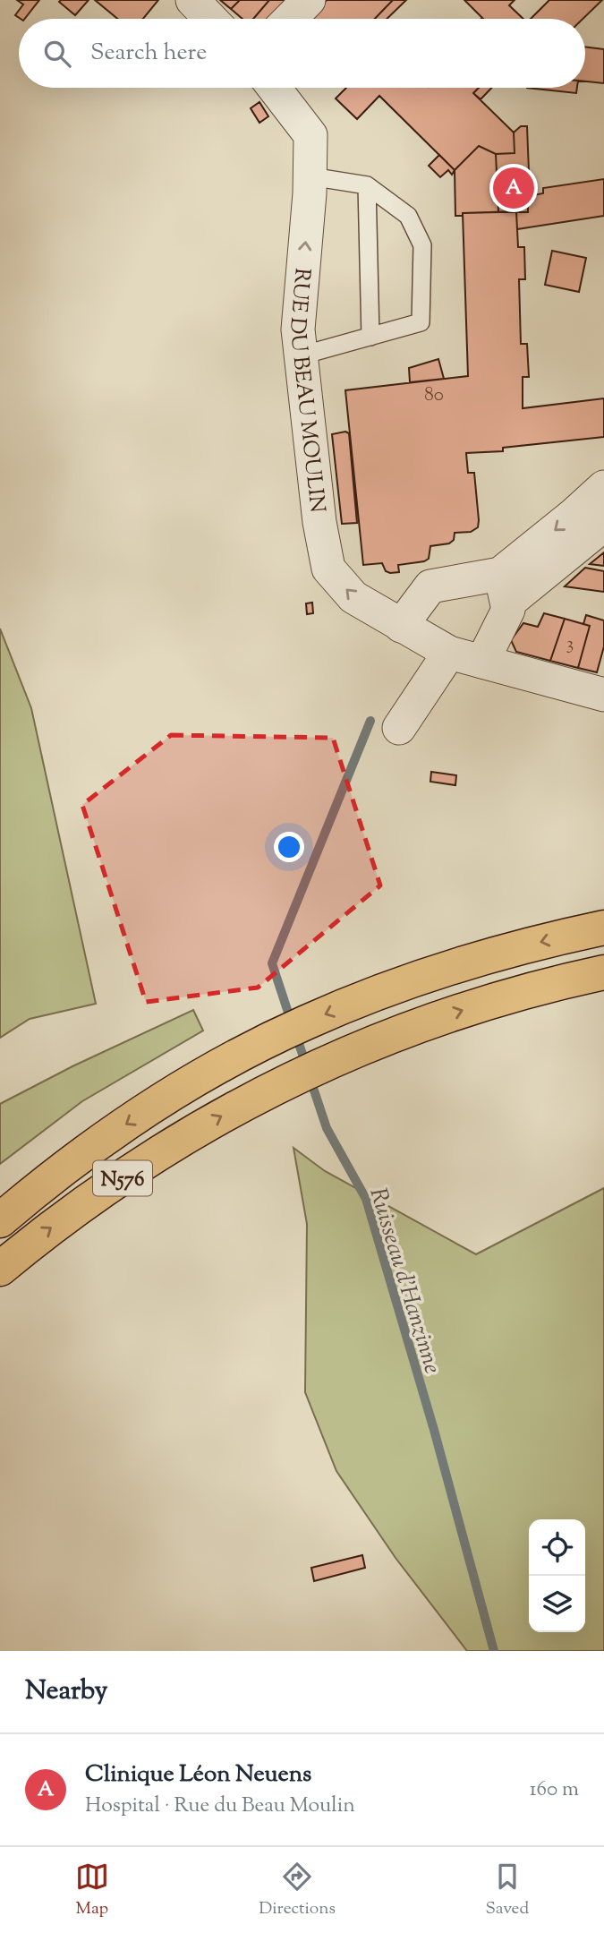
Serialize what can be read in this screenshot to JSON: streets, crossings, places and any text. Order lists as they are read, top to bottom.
{
  "streets": {
    "main road": ["N576"],
    "street": ["RUE DU BEAU MOULIN"]
  },
  "one_way": ["RUE DU BEAU MOULIN"],
  "water": ["Ruisseau d'Hanzinne"],
  "house_numbers": ["80", "3"],
  "page": {
    "search": "Search here",
    "pins": "A",
    "heading": "Nearby",
    "list": [
      {
        "mark": "A",
        "name": "Clinique Léon Neuens",
        "note": "Hospital · Rue du Beau Moulin",
        "value": "160 m"
      }
    ],
    "nav": ["Map", "Directions", "Saved"]
  }
}
